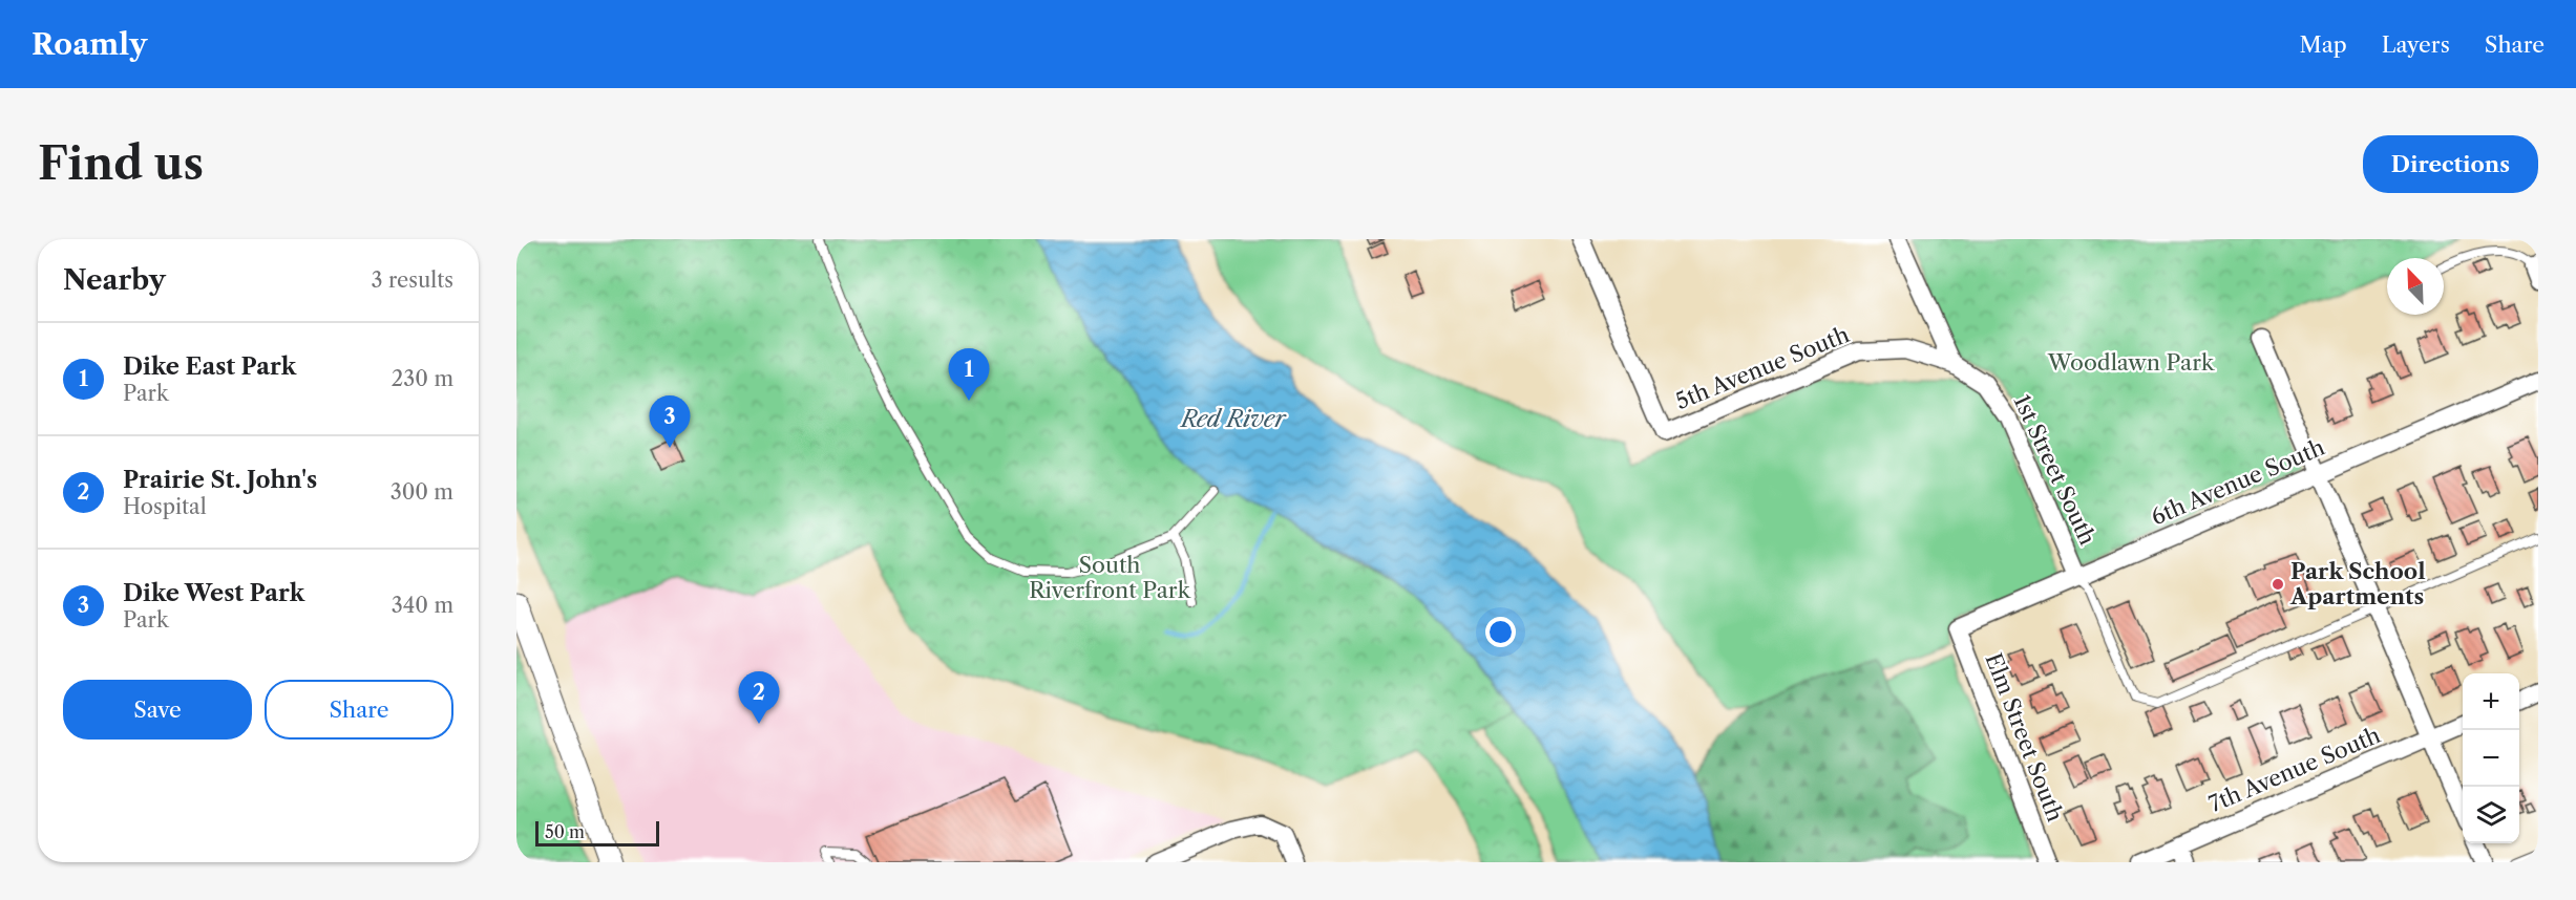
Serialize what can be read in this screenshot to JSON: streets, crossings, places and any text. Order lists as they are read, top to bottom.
{
  "streets": {
    "street": [
      "5th Avenue South",
      "1st Street South",
      "6th Avenue South",
      "Elm Street South",
      "7th Avenue South"
    ]
  },
  "crossings": [
    ["5th Avenue South", "1st Street South"],
    ["1st Street South", "6th Avenue South"],
    ["6th Avenue South", "Elm Street South"]
  ],
  "water": ["Red River"],
  "parks": ["Woodlawn Park", "South Riverfront Park"],
  "places": ["Park School Apartments"],
  "scale_bar": "50 m",
  "north": "top left",
  "page": {
    "header": "Roamly",
    "nav": ["Map", "Layers", "Share"],
    "buttons": [
      "Directions",
      ["Save", "Share"]
    ],
    "title": "Find us",
    "heading": ["Nearby", "3 results"],
    "list": [
      {
        "mark": "1",
        "name": "Dike East Park",
        "note": "Park",
        "value": "230 m"
      },
      {
        "mark": "2",
        "name": "Prairie St. John's",
        "note": "Hospital",
        "value": "300 m"
      },
      {
        "mark": "3",
        "name": "Dike West Park",
        "note": "Park",
        "value": "340 m"
      }
    ],
    "pins": ["1", "3", "2"],
    "map_buttons": ["+", "−"],
    "scale": "50 m"
  }
}
